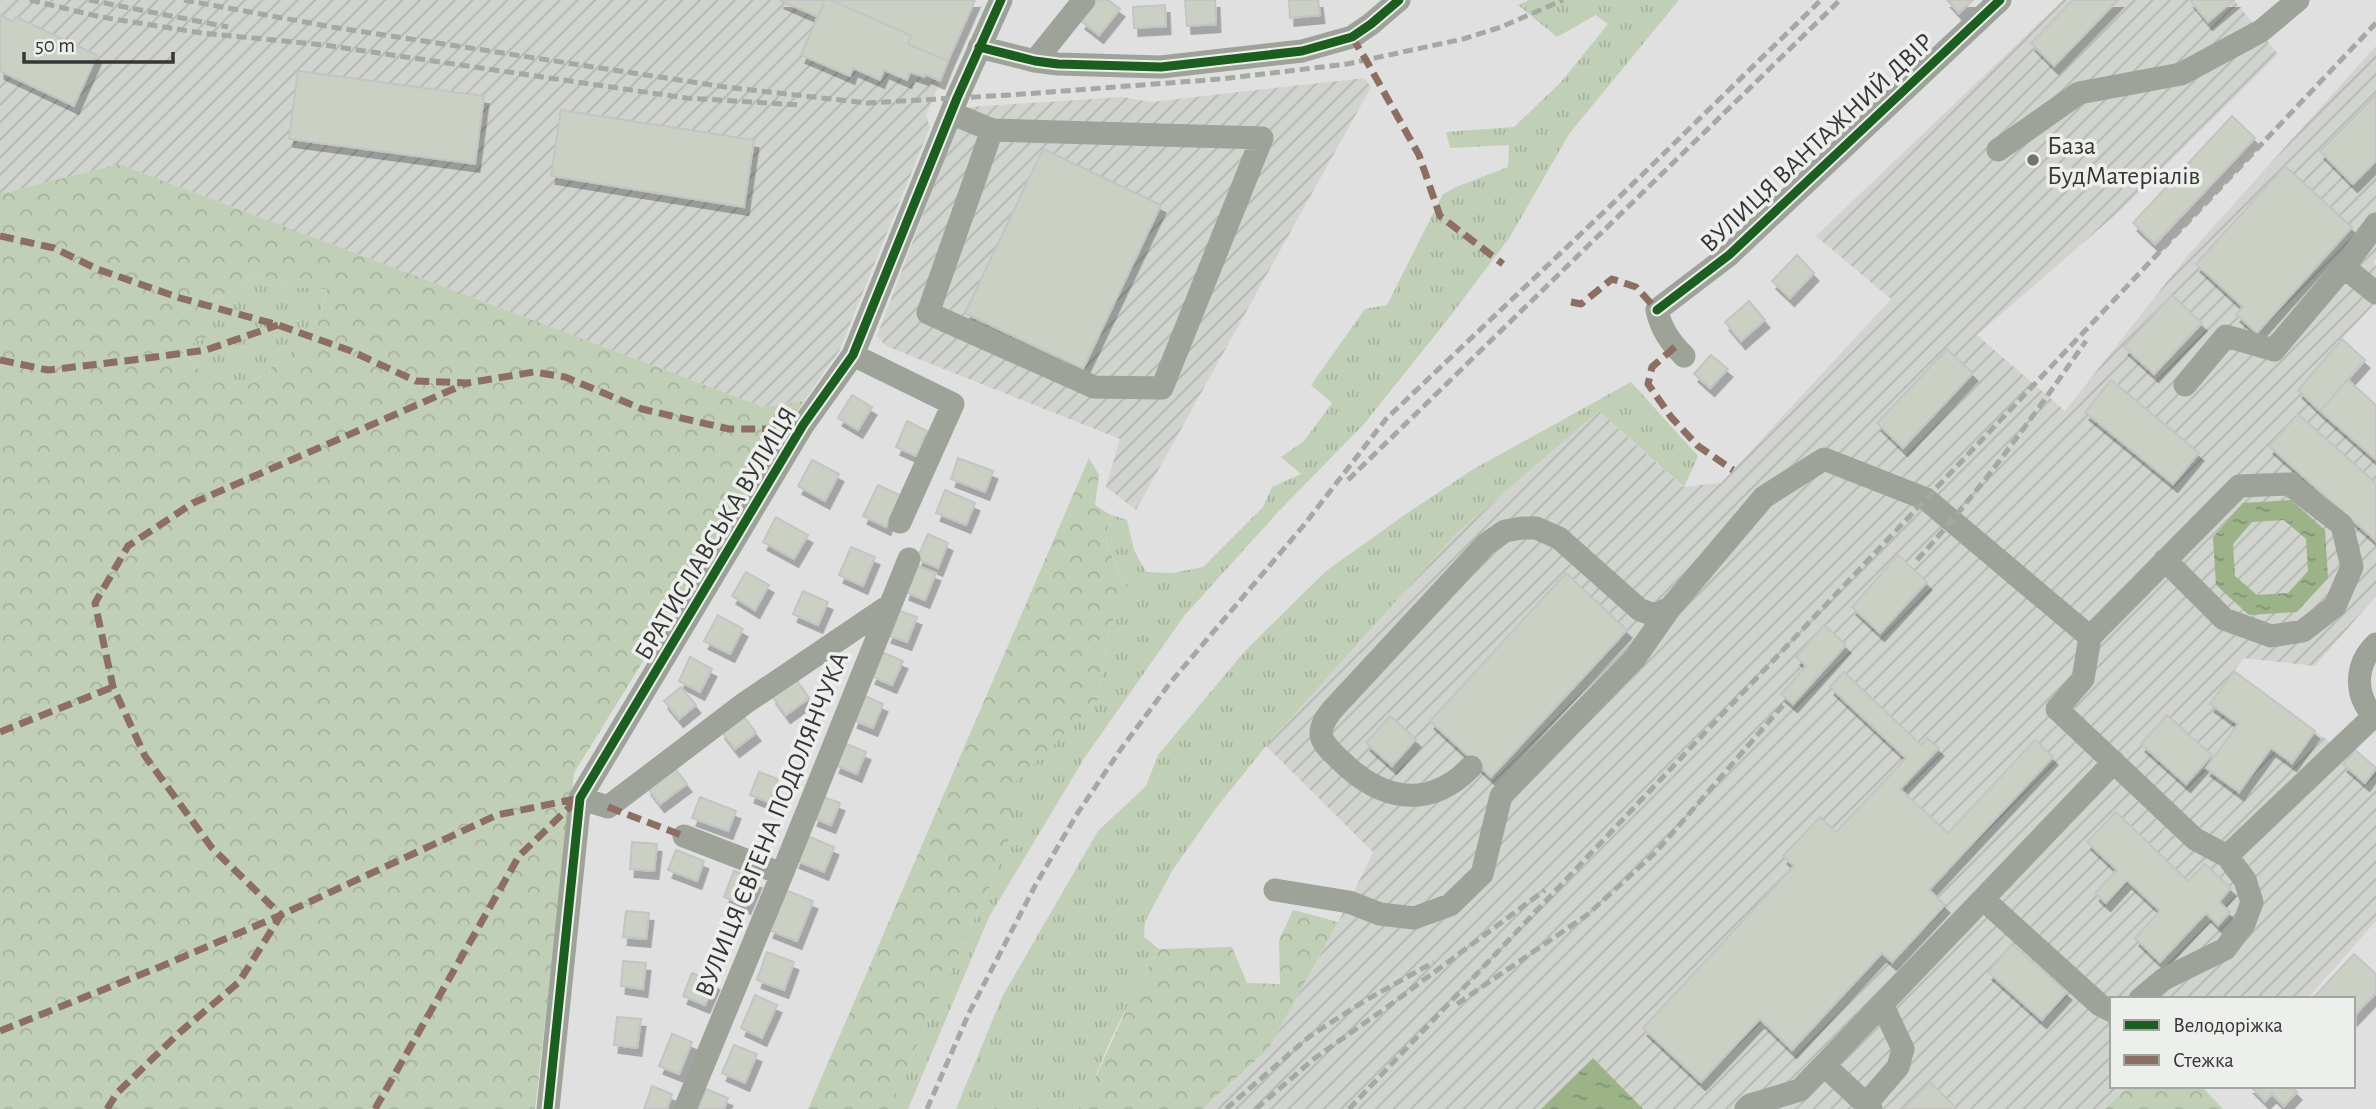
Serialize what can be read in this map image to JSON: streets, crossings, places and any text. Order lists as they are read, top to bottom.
{
  "streets": {
    "street": ["ВУЛИЦЯ ВАНТАЖНИЙ ДВІР", "БРАТИСЛАВСЬКА ВУЛИЦЯ", "ВУЛИЦЯ ЄВГЕНА ПОДОЛЯНЧУКА"]
  },
  "places": ["База БудМатеріалів"],
  "legend": ["Велодоріжка", "Стежка"],
  "scale_bar": "50 m"
}
